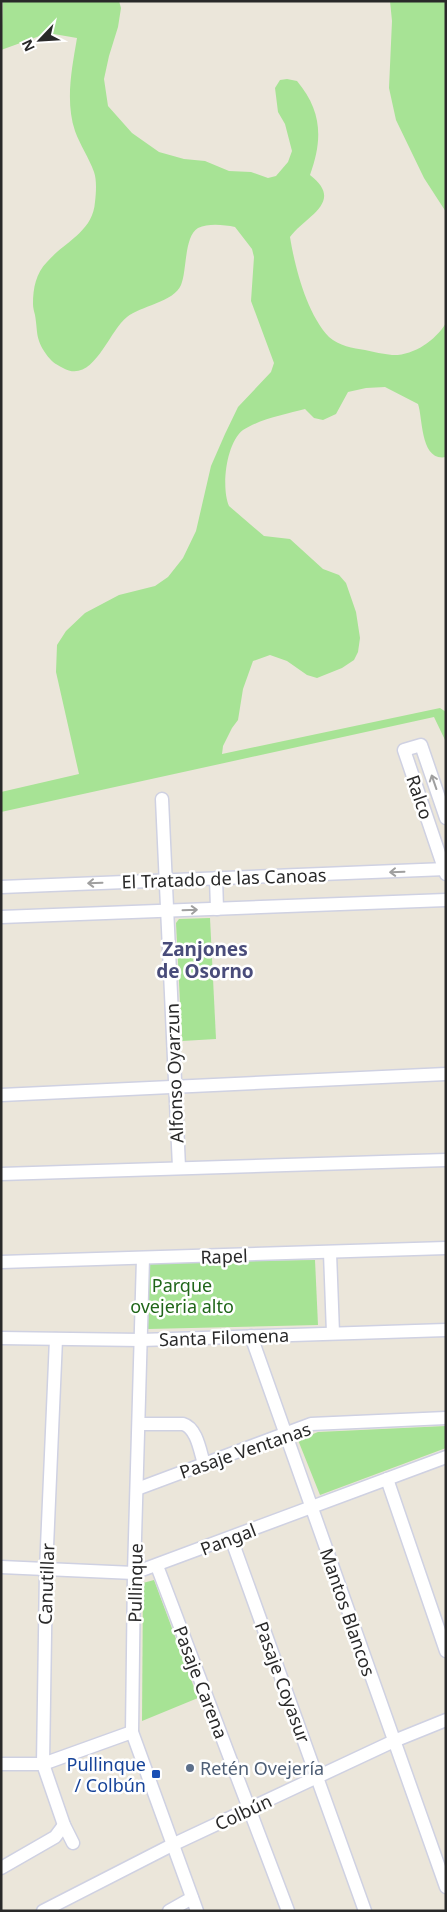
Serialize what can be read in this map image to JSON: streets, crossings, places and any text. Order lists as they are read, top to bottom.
{
  "streets": {
    "street": [
      "Ralco",
      "El Tratado de las Canoas",
      "Alfonso Oyarzun",
      "Rapel",
      "Santa Filomena",
      "Pasaje Ventanas",
      "Pangal",
      "Pullinque",
      "Canutillar",
      "Mantos Blancos",
      "Pasaje Carena",
      "Pasaje Coyasur",
      "Colbún"
    ]
  },
  "crossings": [
    ["Ralco", "El Tratado de las Canoas"],
    ["El Tratado de las Canoas", "Alfonso Oyarzun"],
    ["Rapel", "Pullinque"],
    ["Santa Filomena", "Pullinque"],
    ["Santa Filomena", "Canutillar"],
    ["Santa Filomena", "Mantos Blancos"],
    ["Pasaje Ventanas", "Pullinque"],
    ["Pasaje Ventanas", "Mantos Blancos"],
    ["Pangal", "Pullinque"],
    ["Pangal", "Canutillar"],
    ["Pangal", "Mantos Blancos"],
    ["Pangal", "Pasaje Carena"],
    ["Pangal", "Pasaje Coyasur"],
    ["Pullinque", "Colbún"],
    ["Mantos Blancos", "Colbún"],
    ["Pasaje Carena", "Colbún"],
    ["Pasaje Coyasur", "Colbún"]
  ],
  "districts": ["Zanjones de Osorno"],
  "parks": ["Parque ovejeria alto"],
  "places": {
    "other": ["Retén Ovejería"],
    "transit": ["Pullinque / Colbún"]
  },
  "north": "bottom left"
}
